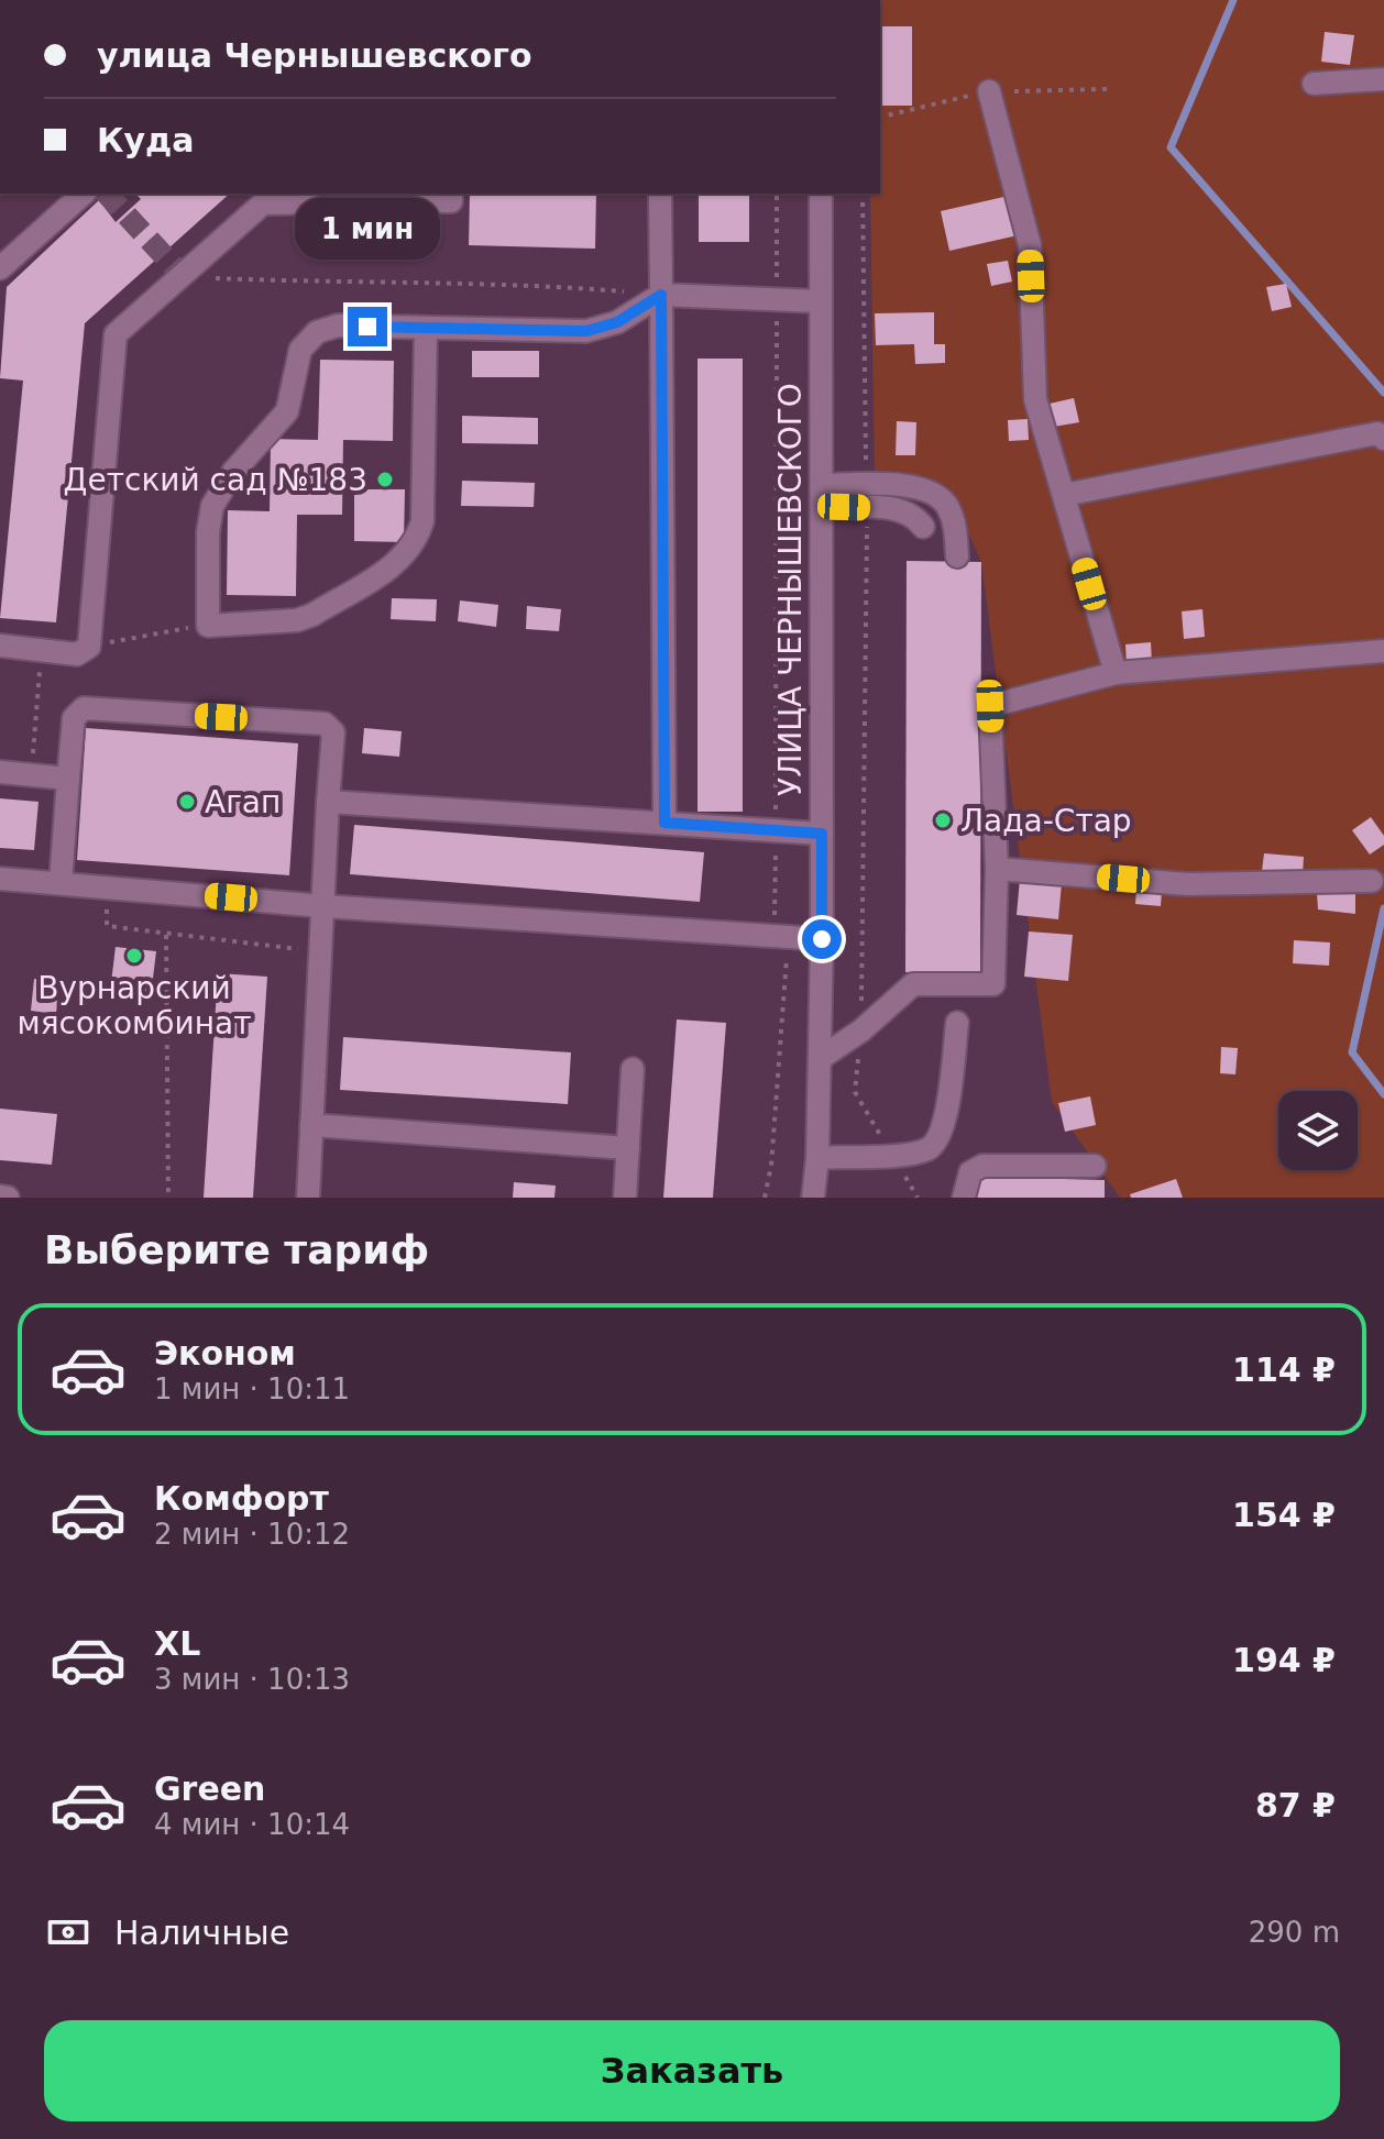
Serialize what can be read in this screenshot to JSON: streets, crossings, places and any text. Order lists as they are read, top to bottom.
{
  "streets": {
    "street": ["УЛИЦА ЧЕРНЫШЕВСКОГО"]
  },
  "places": [
    "Детский сад №183",
    "Агап",
    "Лада-Стар",
    "Вурнарский мясокомбинат"
  ],
  "page": {
    "banner": ["улица Чернышевского", "Куда"],
    "bubble": "1 мин",
    "heading": "Выберите тариф",
    "list": [
      {
        "name": "Эконом",
        "note": "1 мин · 10:11",
        "value": "114 ₽"
      },
      {
        "name": "Комфорт",
        "note": "2 мин · 10:12",
        "value": "154 ₽"
      },
      {
        "name": "XL",
        "note": "3 мин · 10:13",
        "value": "194 ₽"
      },
      {
        "name": "Green",
        "note": "4 мин · 10:14",
        "value": "87 ₽"
      }
    ],
    "pay": ["Наличные", "290 m"],
    "buttons": "Заказать"
  }
}
